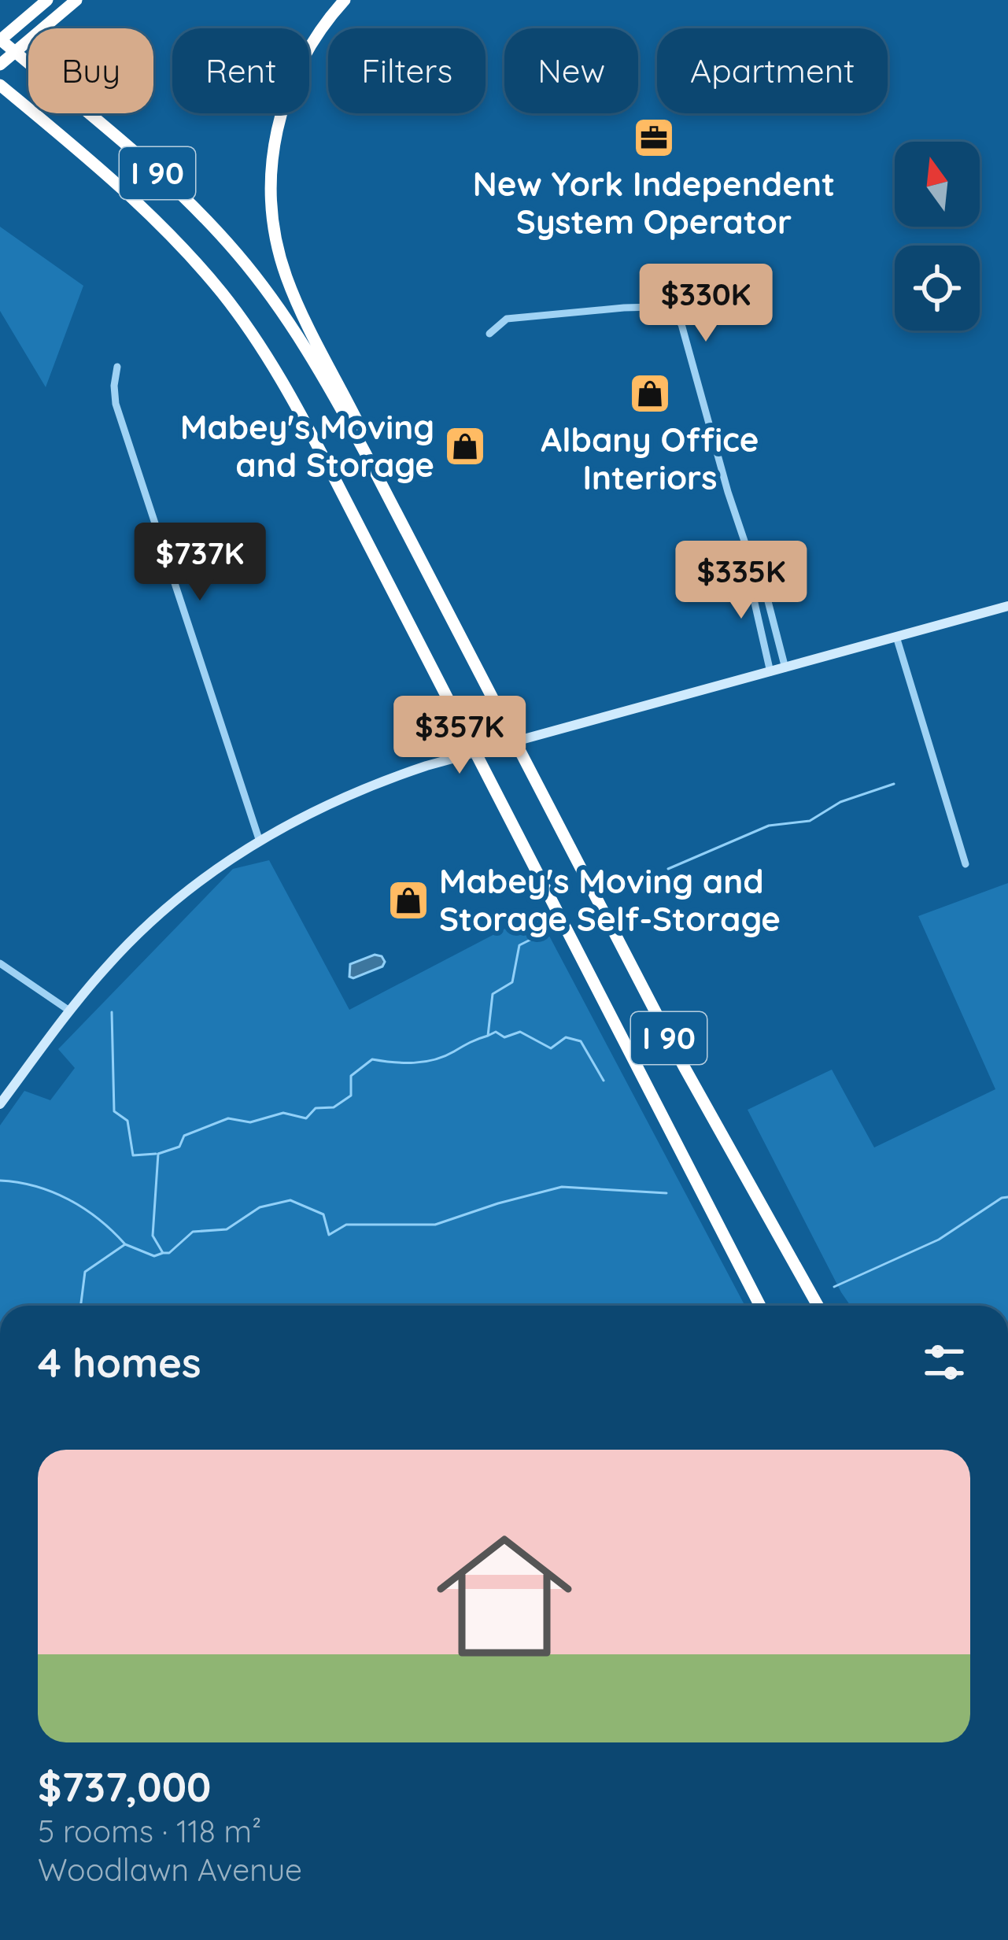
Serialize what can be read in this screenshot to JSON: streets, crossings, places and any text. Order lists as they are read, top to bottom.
{
  "streets": {
    "highway": ["I 90"]
  },
  "places": {
    "office": ["New York Independent System Operator"],
    "shop": ["Albany Office Interiors", "Mabey's Moving and Storage", "Mabey's Moving and Storage Self-Storage"]
  },
  "north": "top",
  "page": {
    "chip": [
      "Buy",
      "Rent",
      "Filters",
      "New",
      "Apartment"
    ],
    "price": [
      "$330K",
      "$737K",
      "$335K",
      "$357K"
    ],
    "heading": "4 homes",
    "list": [
      {
        "name": "$737,000",
        "note": "5 rooms · 118 m² · Woodlawn Avenue"
      }
    ]
  }
}
